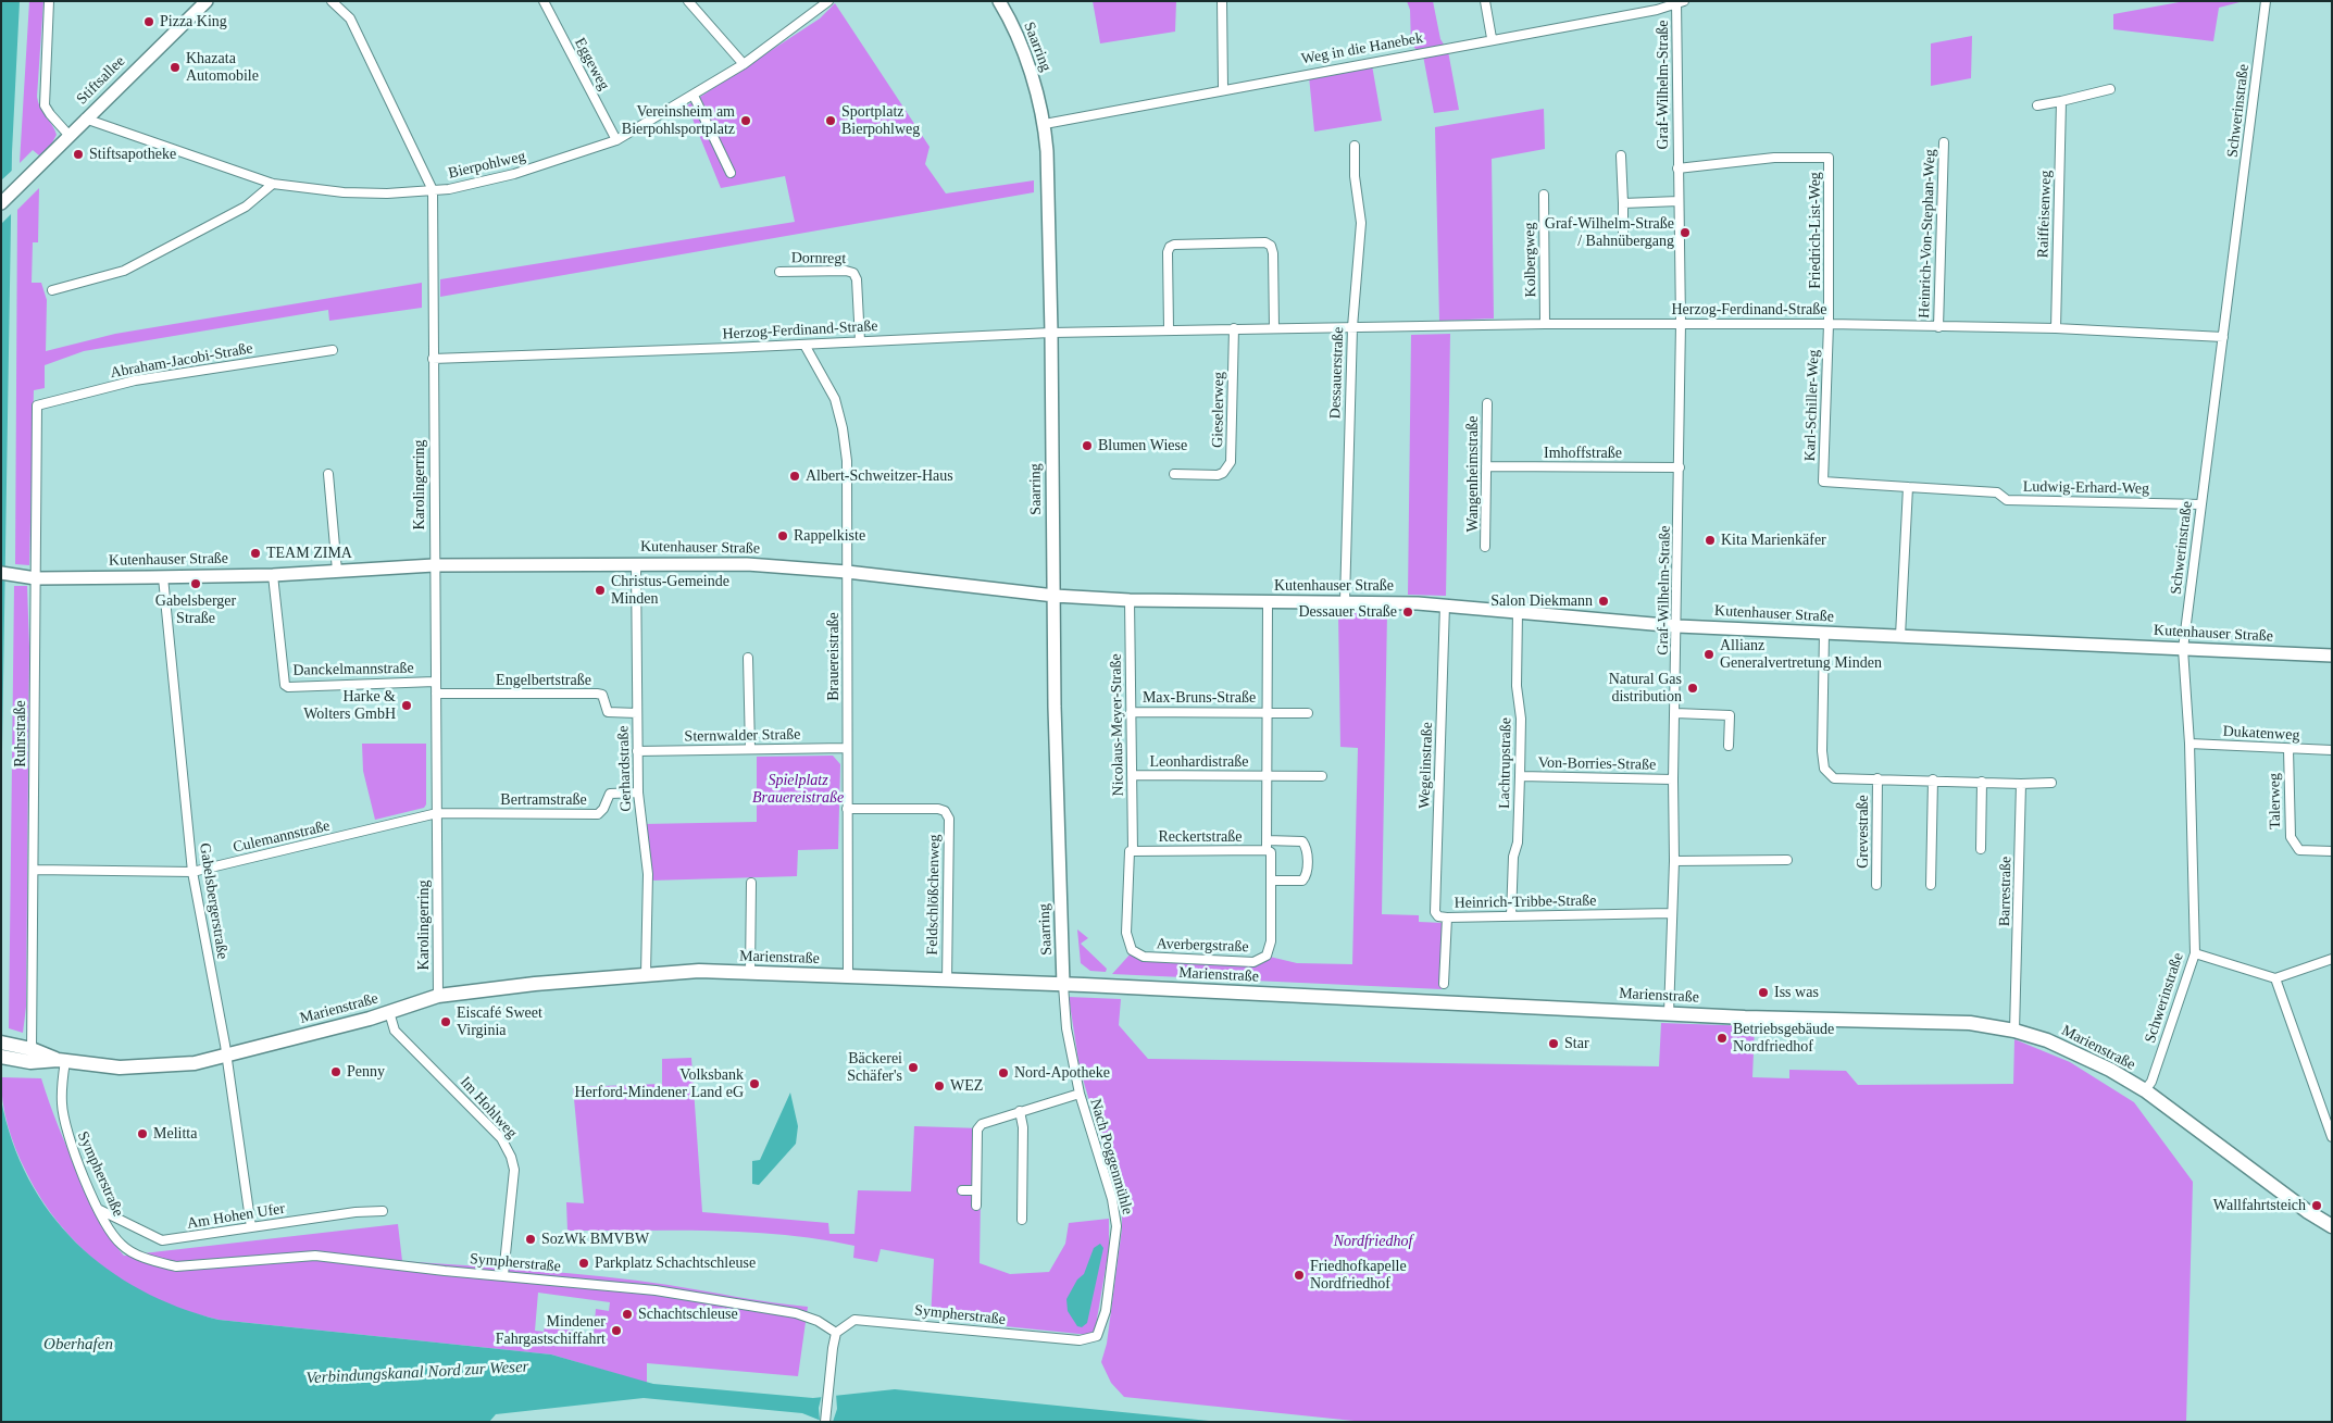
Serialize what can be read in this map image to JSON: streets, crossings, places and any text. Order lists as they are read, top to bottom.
{
  "streets": {
    "main road": ["Marienstraße"],
    "street": [
      "Saarring",
      "Weg in die Hanebek",
      "Eggeweg",
      "Stiftsallee",
      "Graf-Wilhelm-Straße",
      "Schwerinstraße",
      "Bierpohlweg",
      "Raiffeisenweg",
      "Friedrich-List-Weg",
      "Heinrich-Von-Stephan-Weg",
      "Dornregt",
      "Kolbergweg",
      "Herzog-Ferdinand-Straße",
      "Abraham-Jacobi-Straße",
      "Dessauerstraße",
      "Karl-Schiller-Weg",
      "Gieselerweg",
      "Imhoffstraße",
      "Wangenheimstraße",
      "Karolingerring",
      "Ludwig-Erhard-Weg",
      "Kutenhauser Straße",
      "Brauereistraße",
      "Danckelmannstraße",
      "Engelbertstraße",
      "Max-Bruns-Straße",
      "Nicolaus-Meyer-Straße",
      "Ruhrstraße",
      "Dukatenweg",
      "Sternwalder Straße",
      "Leonhardistraße",
      "Lachtrupstraße",
      "Von-Borries-Straße",
      "Wegelinstraße",
      "Gerhardstraße",
      "Bertramstraße",
      "Talerweg",
      "Grevestraße",
      "Culemannstraße",
      "Reckertstraße",
      "Barrestraße",
      "Feldschlößchenweg",
      "Gabelsbergerstraße",
      "Heinrich-Tribbe-Straße",
      "Averbergstraße",
      "Im Hohlweg",
      "Nach Poggenmühle",
      "Sympherstraße",
      "Am Hohen Ufer"
    ]
  },
  "crossings": [
    ["Saarring", "Weg in die Hanebek"],
    ["Saarring", "Herzog-Ferdinand-Straße"],
    ["Saarring", "Kutenhauser Straße"],
    ["Saarring", "Marienstraße"],
    ["Saarring", "Nach Poggenmühle"],
    ["Weg in die Hanebek", "Graf-Wilhelm-Straße"],
    ["Eggeweg", "Bierpohlweg"],
    ["Stiftsallee", "Bierpohlweg"],
    ["Graf-Wilhelm-Straße", "Friedrich-List-Weg"],
    ["Graf-Wilhelm-Straße", "Herzog-Ferdinand-Straße"],
    ["Graf-Wilhelm-Straße", "Imhoffstraße"],
    ["Graf-Wilhelm-Straße", "Kutenhauser Straße"],
    ["Graf-Wilhelm-Straße", "Von-Borries-Straße"],
    ["Graf-Wilhelm-Straße", "Heinrich-Tribbe-Straße"],
    ["Graf-Wilhelm-Straße", "Marienstraße"],
    ["Schwerinstraße", "Herzog-Ferdinand-Straße"],
    ["Schwerinstraße", "Ludwig-Erhard-Weg"],
    ["Schwerinstraße", "Kutenhauser Straße"],
    ["Schwerinstraße", "Dukatenweg"],
    ["Schwerinstraße", "Marienstraße"],
    ["Bierpohlweg", "Karolingerring"],
    ["Raiffeisenweg", "Herzog-Ferdinand-Straße"],
    ["Friedrich-List-Weg", "Herzog-Ferdinand-Straße"],
    ["Friedrich-List-Weg", "Karl-Schiller-Weg"],
    ["Heinrich-Von-Stephan-Weg", "Herzog-Ferdinand-Straße"],
    ["Dornregt", "Herzog-Ferdinand-Straße"],
    ["Kolbergweg", "Herzog-Ferdinand-Straße"],
    ["Herzog-Ferdinand-Straße", "Dessauerstraße"],
    ["Herzog-Ferdinand-Straße", "Karl-Schiller-Weg"],
    ["Herzog-Ferdinand-Straße", "Gieselerweg"],
    ["Herzog-Ferdinand-Straße", "Karolingerring"],
    ["Herzog-Ferdinand-Straße", "Brauereistraße"],
    ["Abraham-Jacobi-Straße", "Ruhrstraße"],
    ["Dessauerstraße", "Kutenhauser Straße"],
    ["Karl-Schiller-Weg", "Ludwig-Erhard-Weg"],
    ["Imhoffstraße", "Wangenheimstraße"],
    ["Karolingerring", "Kutenhauser Straße"],
    ["Karolingerring", "Danckelmannstraße"],
    ["Karolingerring", "Engelbertstraße"],
    ["Karolingerring", "Bertramstraße"],
    ["Karolingerring", "Culemannstraße"],
    ["Karolingerring", "Marienstraße"],
    ["Kutenhauser Straße", "Brauereistraße"],
    ["Kutenhauser Straße", "Danckelmannstraße"],
    ["Kutenhauser Straße", "Nicolaus-Meyer-Straße"],
    ["Kutenhauser Straße", "Ruhrstraße"],
    ["Kutenhauser Straße", "Lachtrupstraße"],
    ["Kutenhauser Straße", "Wegelinstraße"],
    ["Kutenhauser Straße", "Gerhardstraße"],
    ["Kutenhauser Straße", "Grevestraße"],
    ["Kutenhauser Straße", "Gabelsbergerstraße"],
    ["Kutenhauser Straße", "Averbergstraße"],
    ["Brauereistraße", "Sternwalder Straße"],
    ["Brauereistraße", "Feldschlößchenweg"],
    ["Brauereistraße", "Marienstraße"],
    ["Engelbertstraße", "Gerhardstraße"],
    ["Max-Bruns-Straße", "Nicolaus-Meyer-Straße"],
    ["Max-Bruns-Straße", "Averbergstraße"],
    ["Nicolaus-Meyer-Straße", "Leonhardistraße"],
    ["Nicolaus-Meyer-Straße", "Reckertstraße"],
    ["Nicolaus-Meyer-Straße", "Averbergstraße"],
    ["Ruhrstraße", "Culemannstraße"],
    ["Ruhrstraße", "Marienstraße"],
    ["Dukatenweg", "Talerweg"],
    ["Sternwalder Straße", "Gerhardstraße"],
    ["Leonhardistraße", "Averbergstraße"],
    ["Lachtrupstraße", "Von-Borries-Straße"],
    ["Lachtrupstraße", "Heinrich-Tribbe-Straße"],
    ["Wegelinstraße", "Heinrich-Tribbe-Straße"],
    ["Gerhardstraße", "Bertramstraße"],
    ["Gerhardstraße", "Marienstraße"],
    ["Bertramstraße", "Culemannstraße"],
    ["Grevestraße", "Barrestraße"],
    ["Culemannstraße", "Gabelsbergerstraße"],
    ["Reckertstraße", "Averbergstraße"],
    ["Barrestraße", "Marienstraße"],
    ["Feldschlößchenweg", "Marienstraße"],
    ["Gabelsbergerstraße", "Marienstraße"],
    ["Gabelsbergerstraße", "Am Hohen Ufer"],
    ["Marienstraße", "Im Hohlweg"],
    ["Marienstraße", "Nach Poggenmühle"],
    ["Marienstraße", "Sympherstraße"],
    ["Im Hohlweg", "Sympherstraße"],
    ["Nach Poggenmühle", "Sympherstraße"],
    ["Sympherstraße", "Am Hohen Ufer"]
  ],
  "water": ["Oberhafen", "Verbindungskanal Nord zur Weser"],
  "parks": ["Spielplatz Brauereistraße", "Nordfriedhof"],
  "places": [
    "Pizza King",
    "Khazata Automobile",
    "Vereinsheim am Bierpohlsportplatz",
    "Sportplatz Bierpohlweg",
    "Stiftsapotheke",
    "Graf-Wilhelm-Straße / Bahnübergang",
    "Blumen Wiese",
    "Albert-Schweitzer-Haus",
    "Rappelkiste",
    "Kita Marienkäfer",
    "TEAM ZIMA",
    "Gabelsberger Straße",
    "Christus-Gemeinde Minden",
    "Salon Diekmann",
    "Dessauer Straße",
    "Allianz Generalvertretung Minden",
    "Natural Gas distribution",
    "Harke & Wolters GmbH",
    "Iss was",
    "Eiscafé Sweet Virginia",
    "Betriebsgebäude Nordfriedhof",
    "Star",
    "Bäckerei Schäfer's",
    "Penny",
    "Nord-Apotheke",
    "Volksbank Herford-Mindener Land eG",
    "WEZ",
    "Melitta",
    "Wallfahrtsteich",
    "SozWk BMVBW",
    "Parkplatz Schachtschleuse",
    "Friedhofkapelle Nordfriedhof",
    "Schachtschleuse",
    "Mindener Fahrgastschiffahrt"
  ]
}
